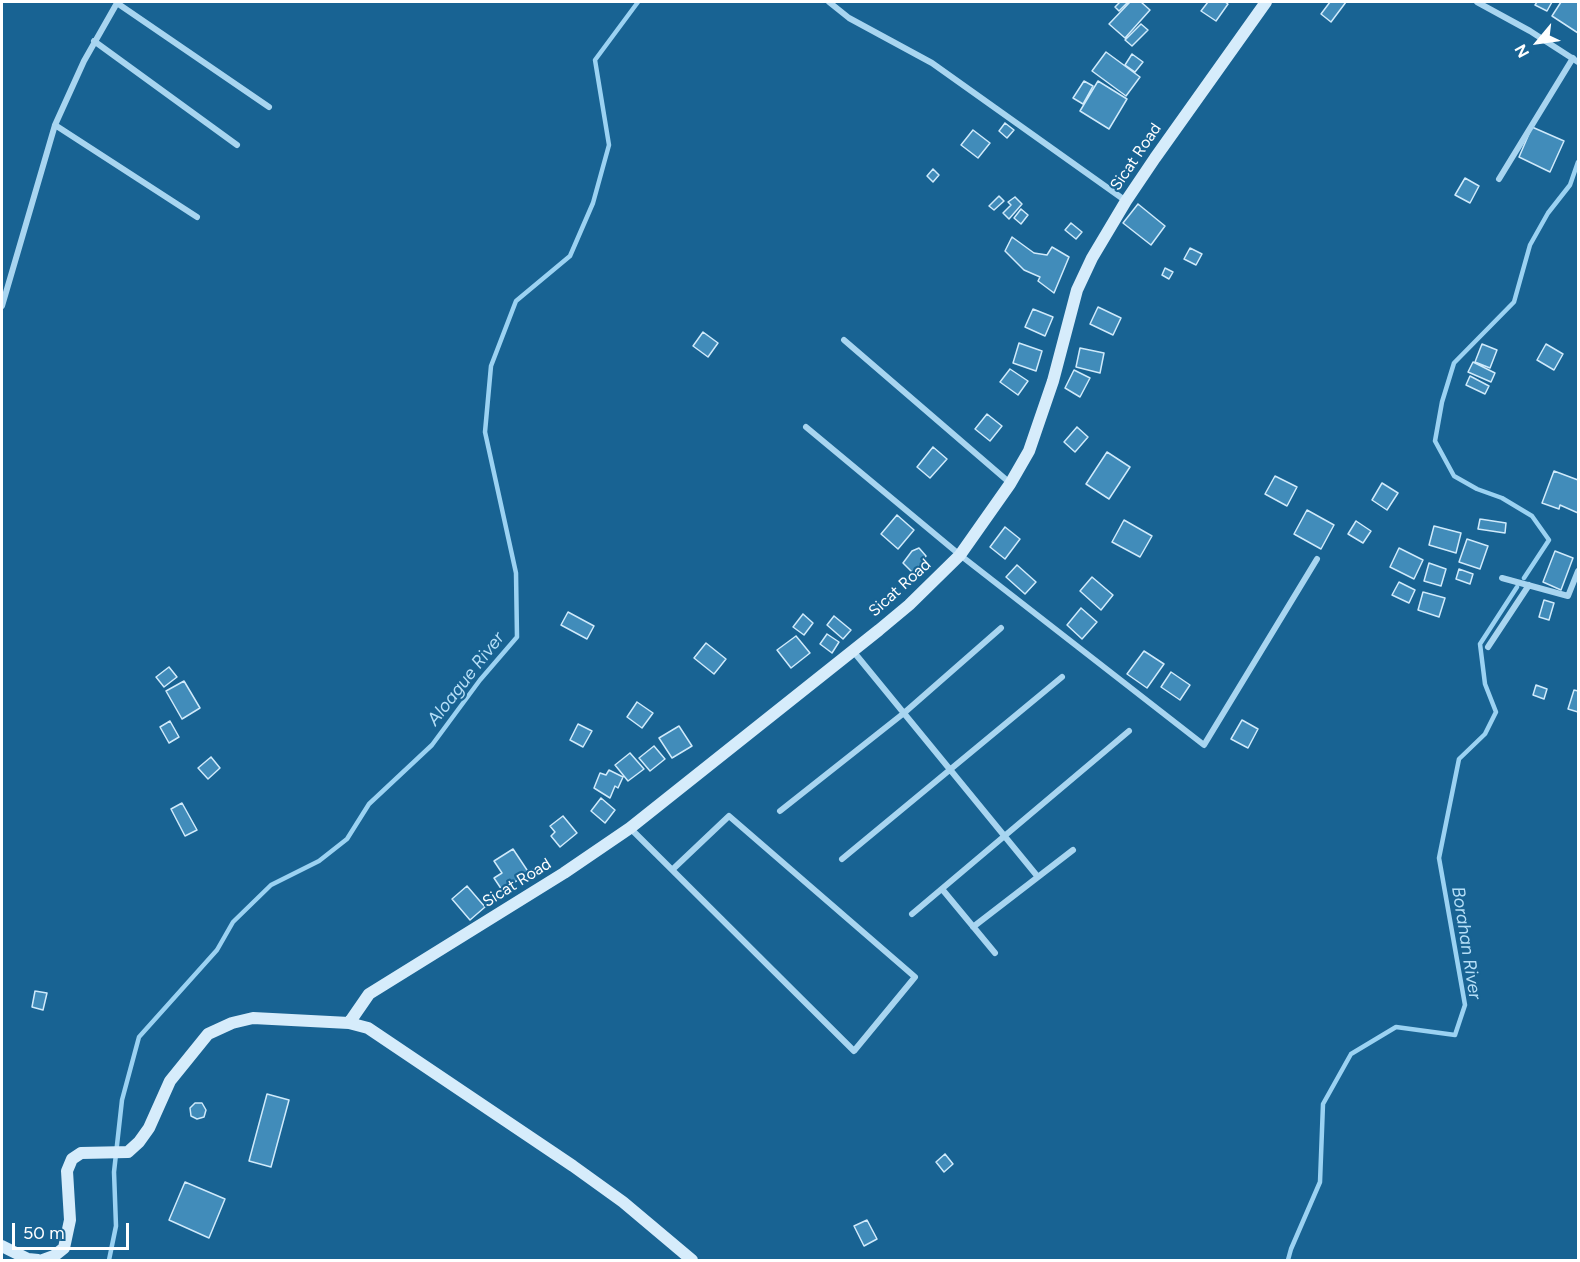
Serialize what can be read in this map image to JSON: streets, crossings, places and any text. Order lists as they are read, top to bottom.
{
  "streets": {
    "street": ["Sicat Road"]
  },
  "water": ["Aloague River", "Borahan River"],
  "scale_bar": "50 m",
  "north": "bottom left"
}
